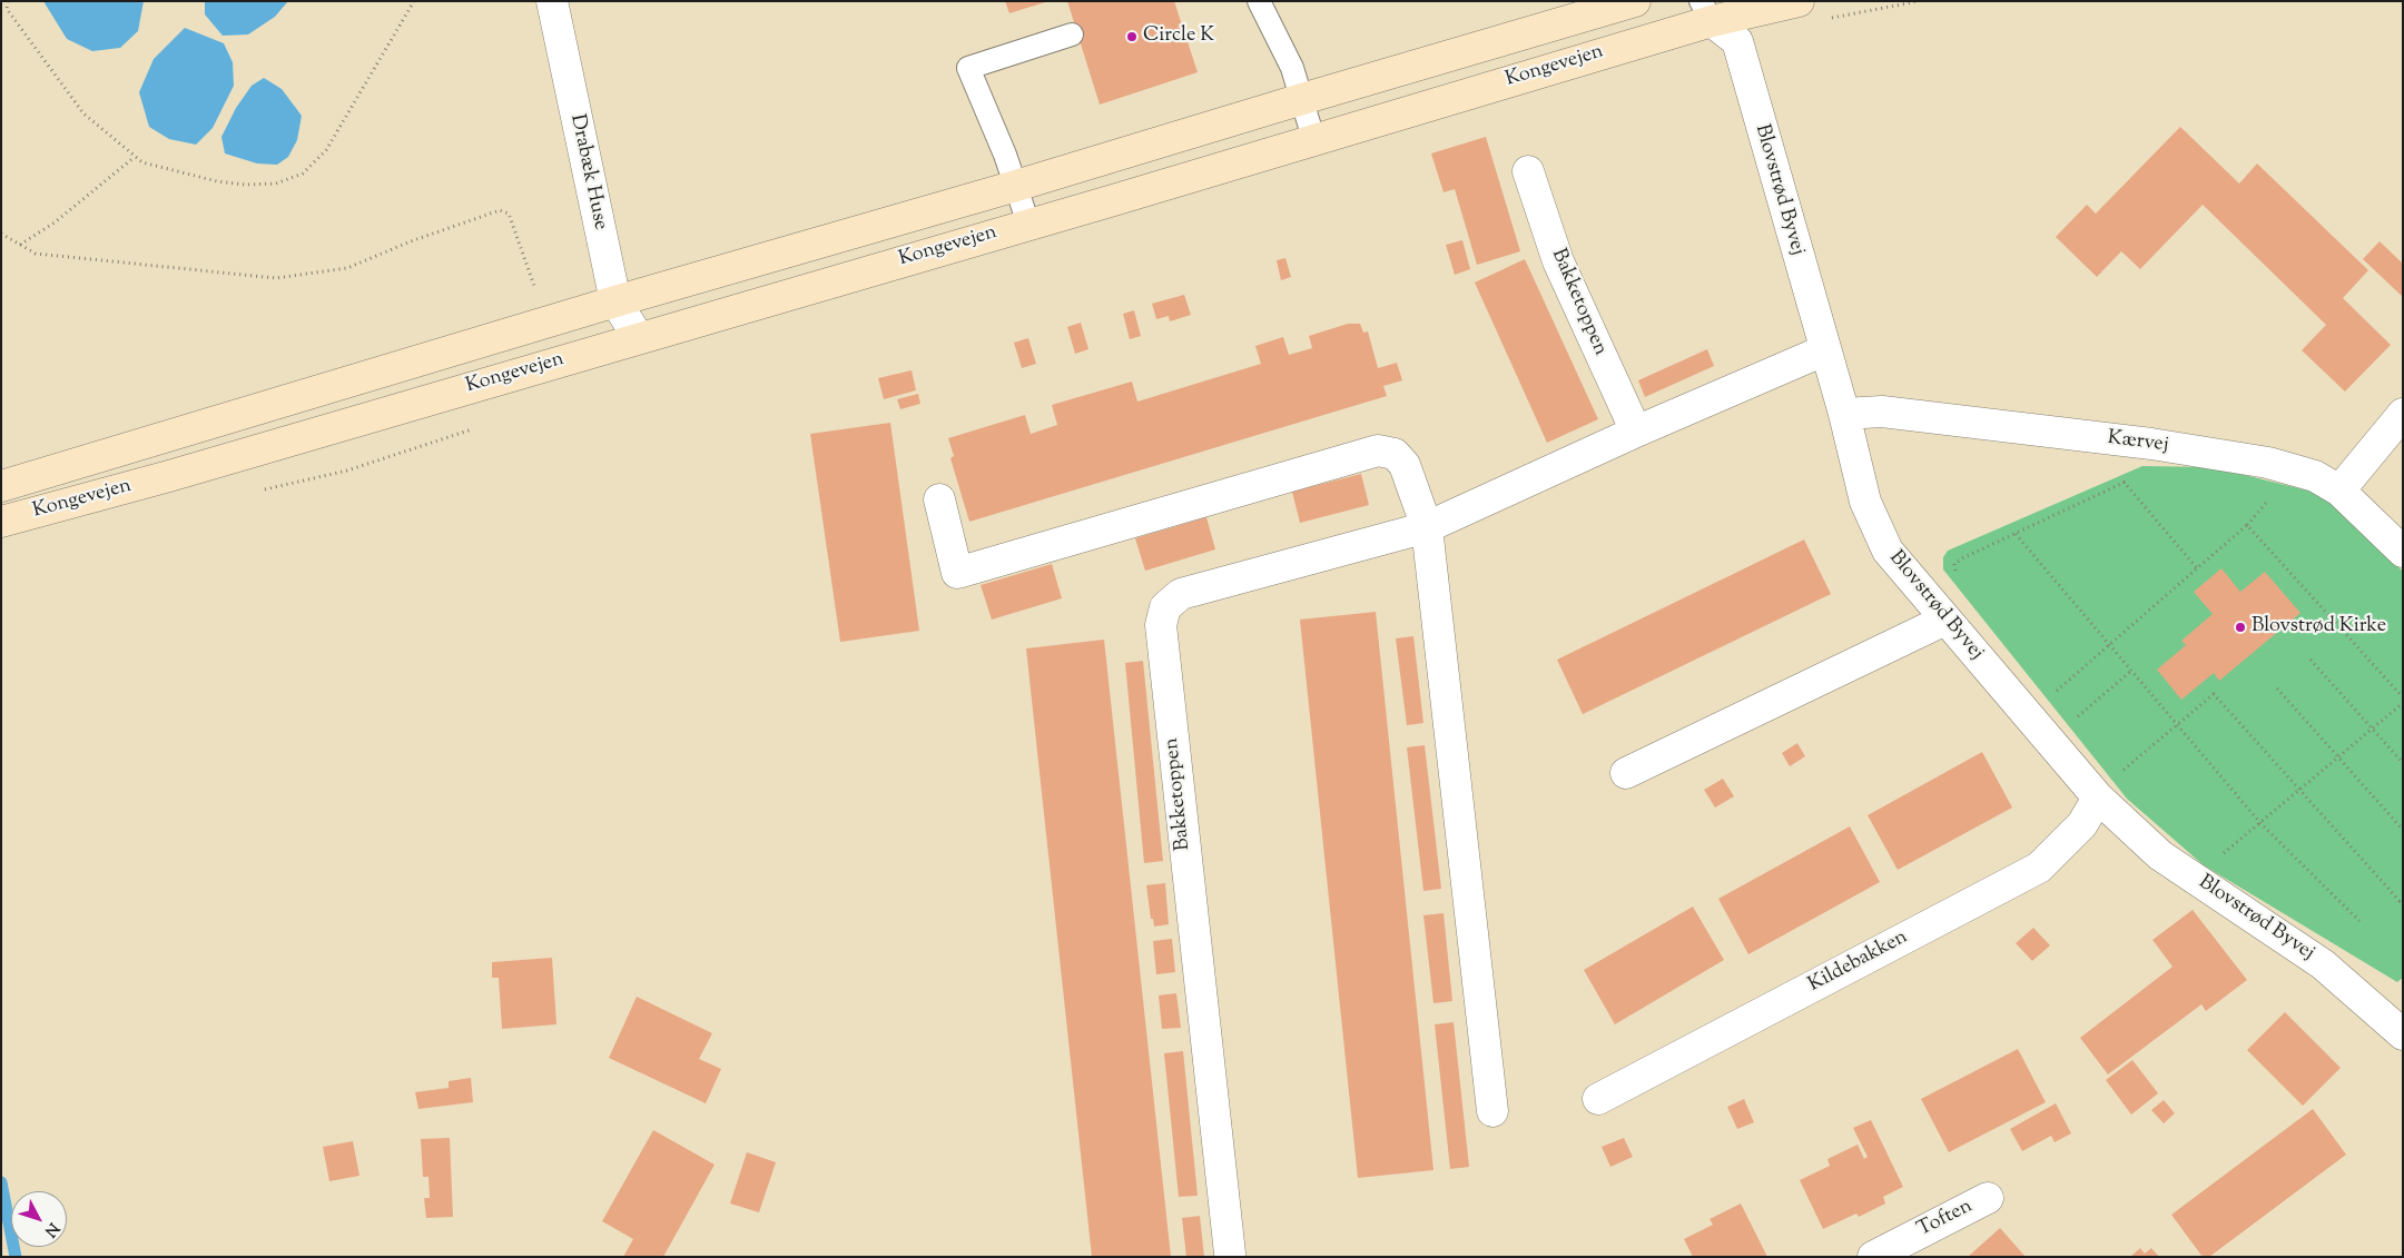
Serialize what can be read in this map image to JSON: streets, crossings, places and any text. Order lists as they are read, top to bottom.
{
  "streets": {
    "main road": ["Kongevejen"],
    "street": [
      "Drabæk Huse",
      "Blovstrød Byvej",
      "Bakketoppen",
      "Kærvej",
      "Kildebakken",
      "Toften"
    ]
  },
  "crossings": [
    ["Kongevejen", "Drabæk Huse"],
    ["Kongevejen", "Blovstrød Byvej"],
    ["Blovstrød Byvej", "Bakketoppen"],
    ["Blovstrød Byvej", "Kærvej"],
    ["Blovstrød Byvej", "Kildebakken"]
  ],
  "places": ["Circle K", "Blovstrød Kirke"],
  "north": "bottom right"
}
